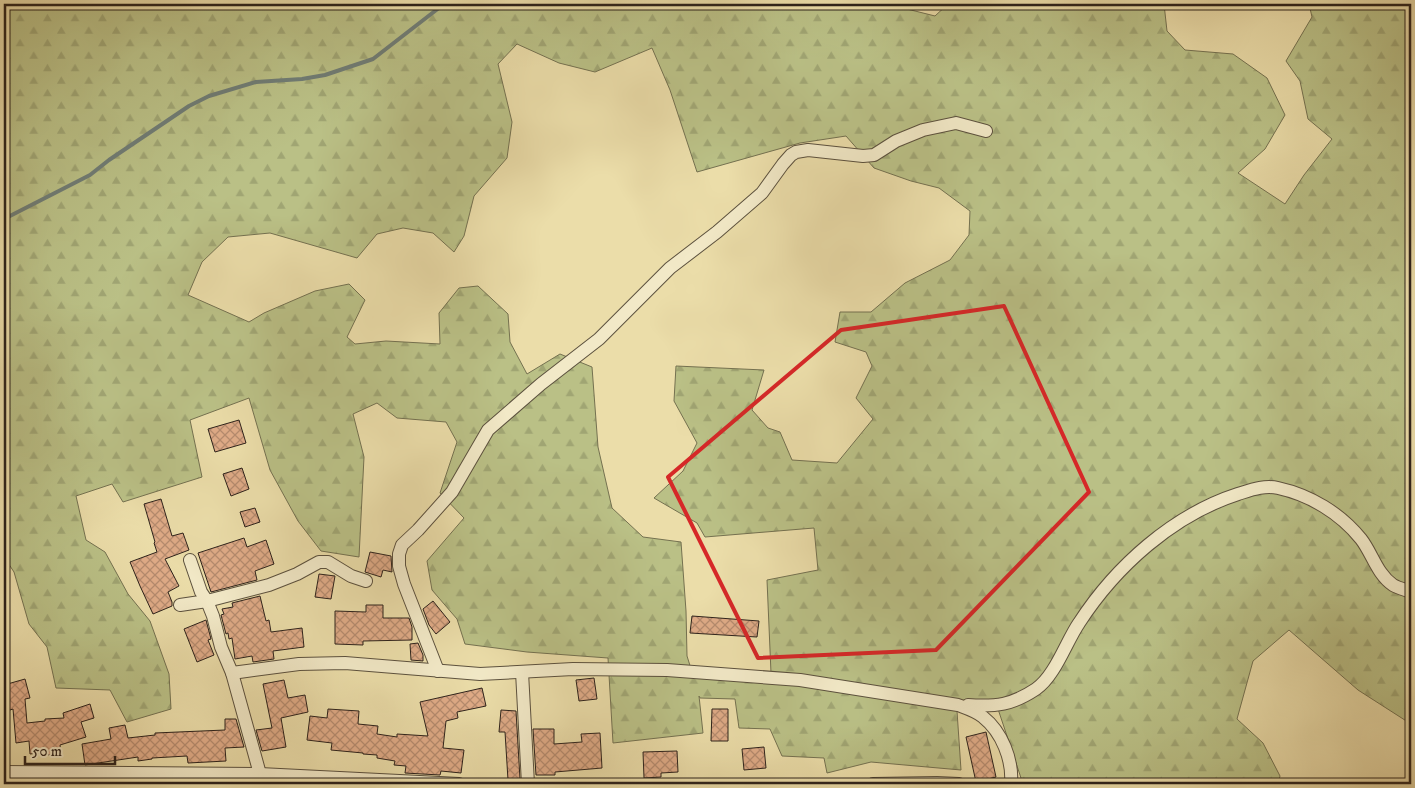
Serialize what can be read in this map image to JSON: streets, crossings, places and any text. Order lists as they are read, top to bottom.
{
  "scale_bar": "50 m"
}
